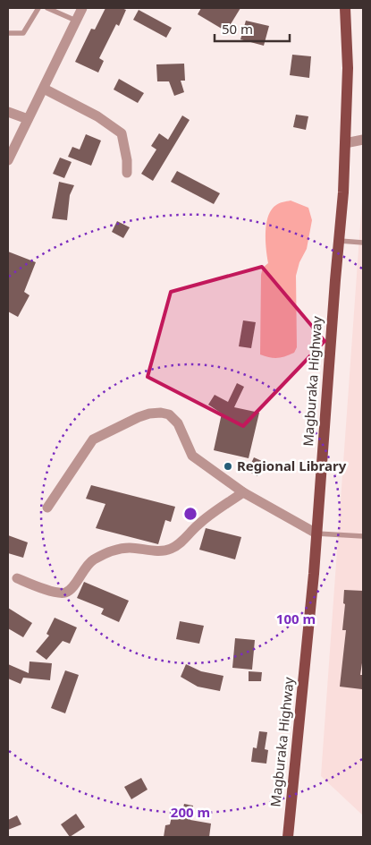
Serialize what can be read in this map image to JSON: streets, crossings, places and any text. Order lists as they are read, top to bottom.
{
  "streets": {
    "main road": ["Magburaka Highway"]
  },
  "places": ["Regional Library"],
  "scale_bar": "50 m",
  "rings": ["100 m", "200 m"]
}
